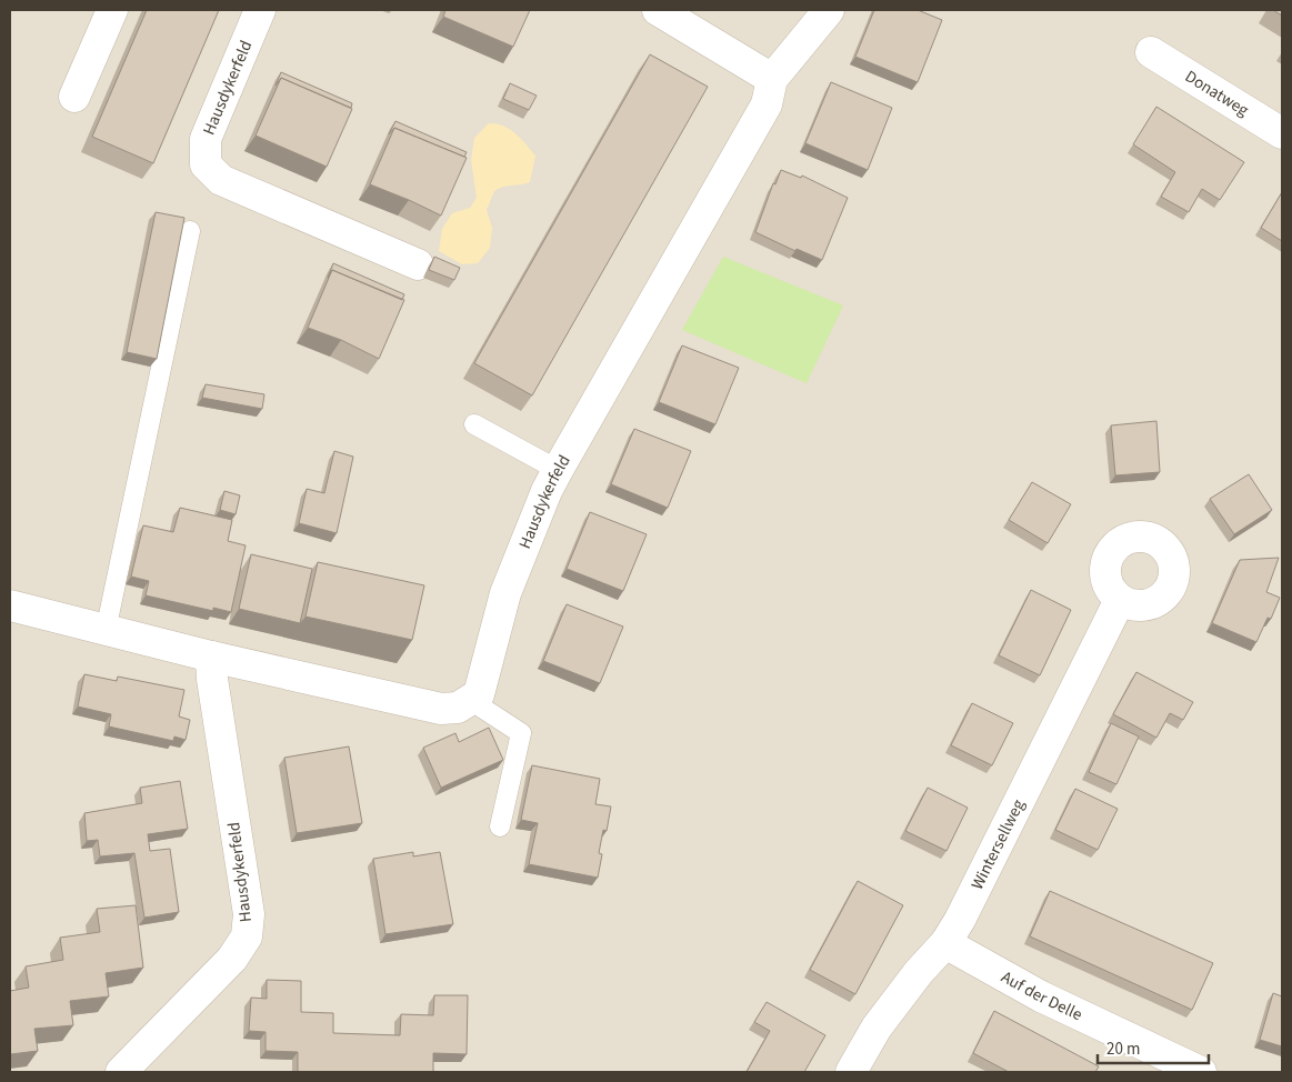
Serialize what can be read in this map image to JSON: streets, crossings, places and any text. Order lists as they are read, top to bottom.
{
  "streets": {
    "street": [
      "Hausdykerfeld",
      "Donatweg",
      "Wintersellweg",
      "Auf der Delle"
    ]
  },
  "crossings": [
    ["Wintersellweg", "Auf der Delle"]
  ],
  "scale_bar": "20 m"
}
